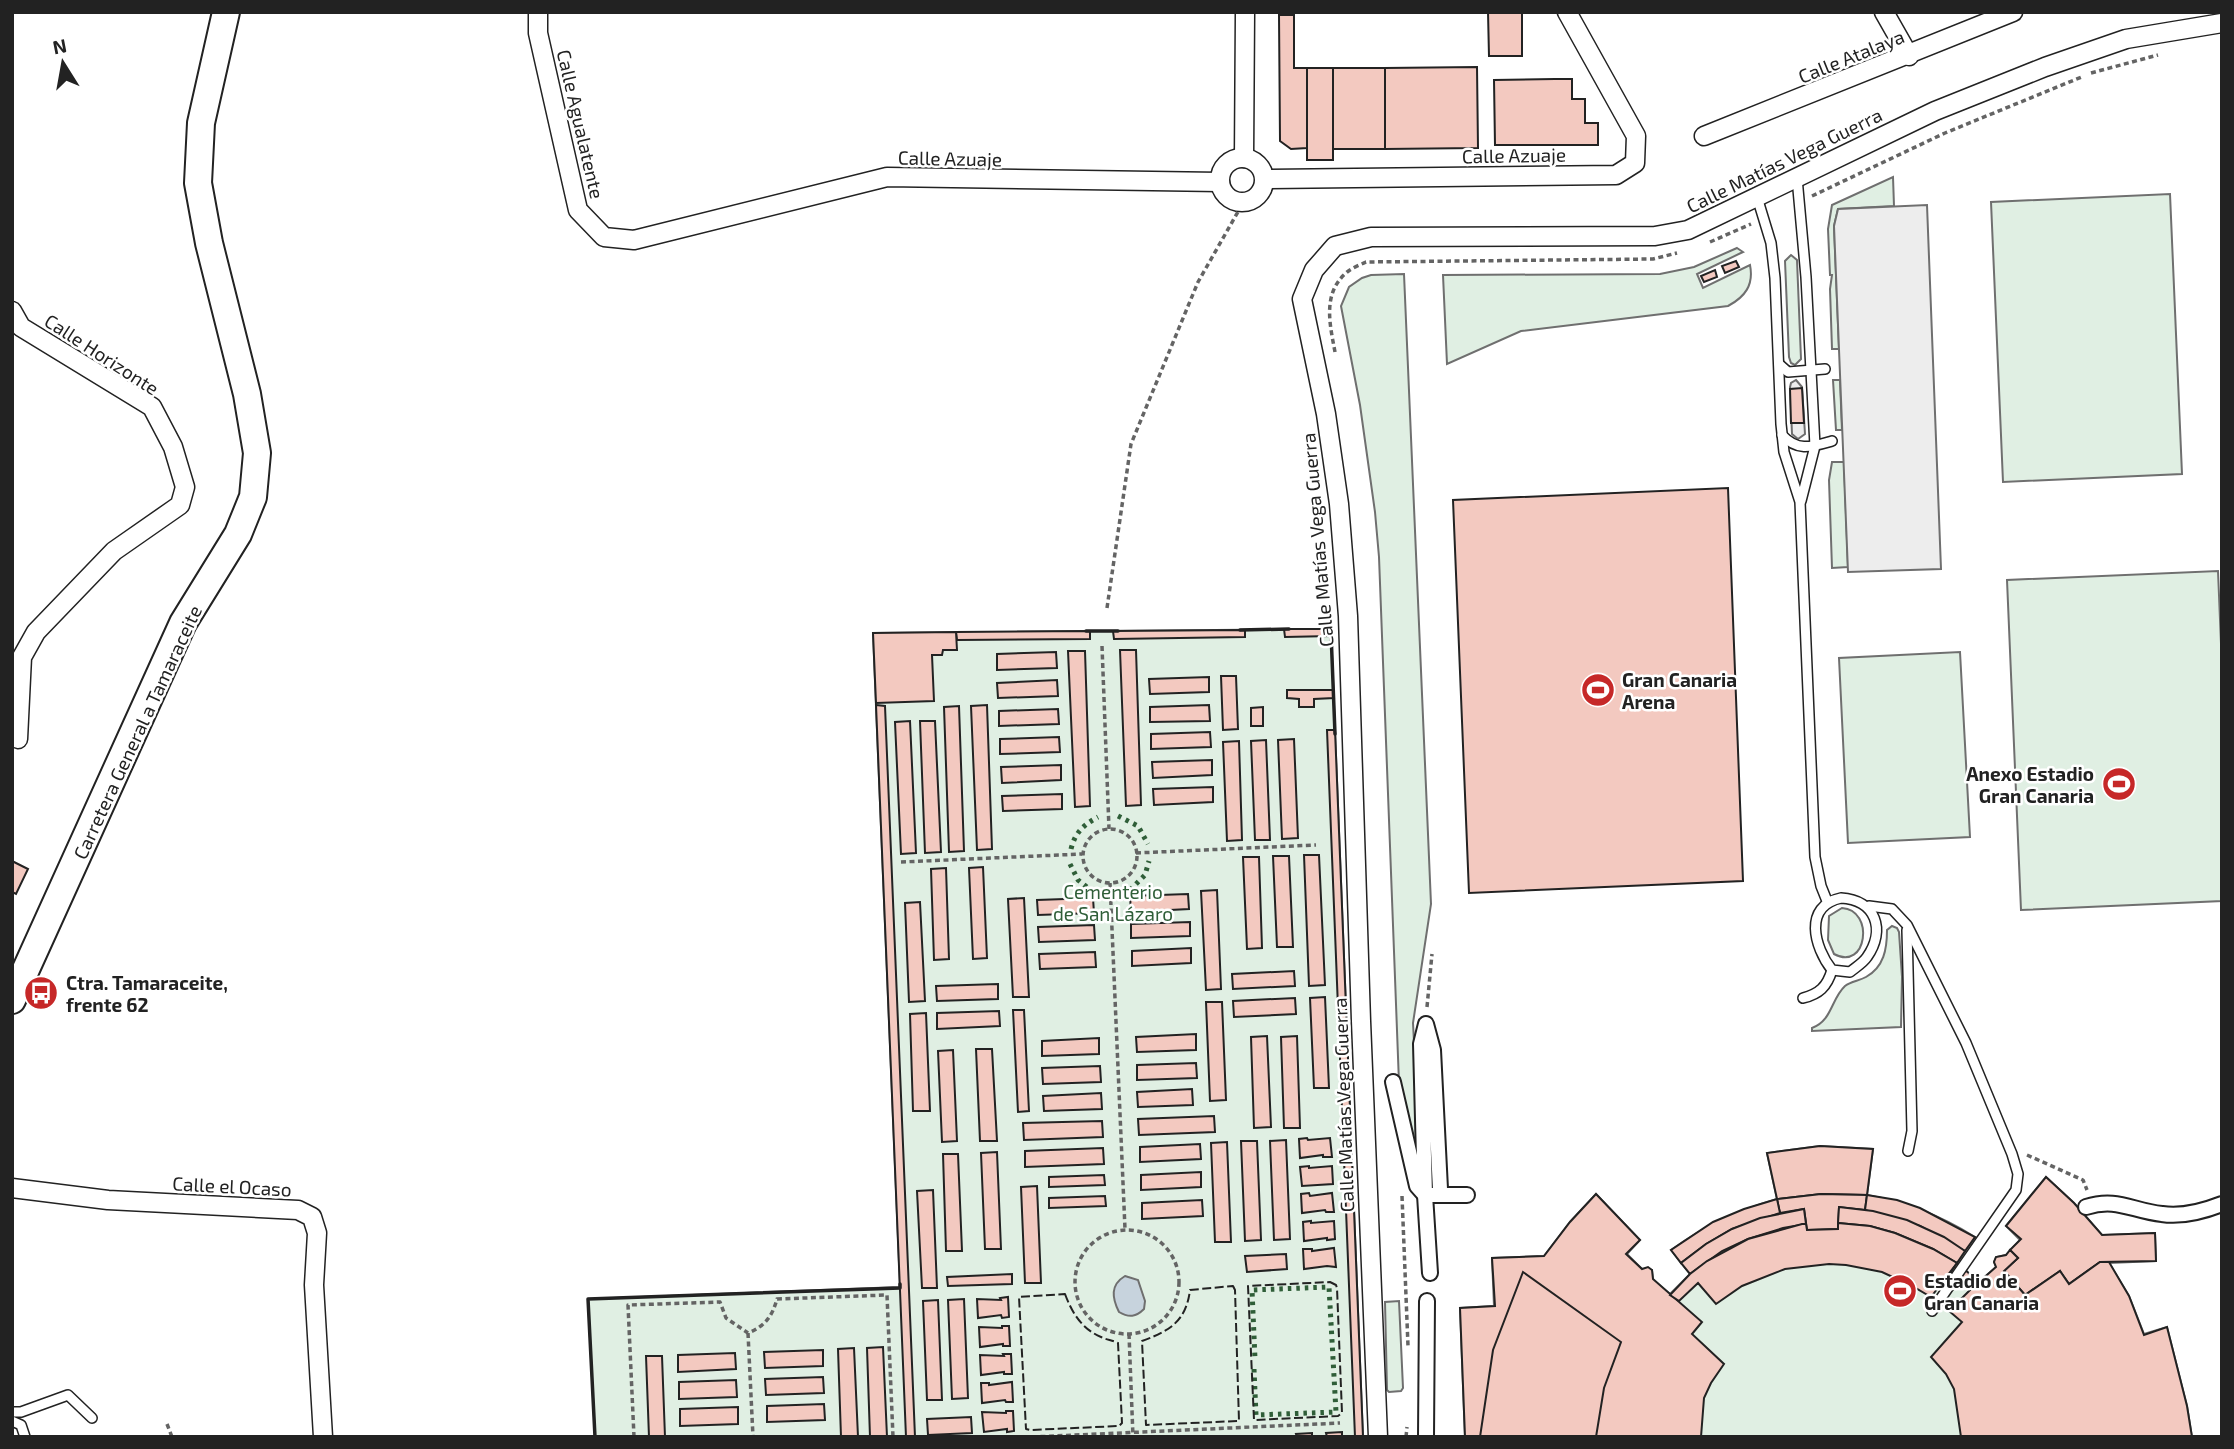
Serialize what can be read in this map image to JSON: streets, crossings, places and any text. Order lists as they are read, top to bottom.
{
  "streets": {
    "main road": ["Carretera General a Tamaraceite"],
    "street": [
      "Calle Atalaya",
      "Calle Agualatente",
      "Calle Azuaje",
      "Calle Matías Vega Guerra",
      "Calle Horizonte",
      "Calle el Ocaso"
    ]
  },
  "crossings": [
    ["Calle Agualatente", "Calle Azuaje"]
  ],
  "parks": ["Cementerio de San Lázaro"],
  "places": {
    "sports": ["Gran Canaria Arena", "Anexo Estadio Gran Canaria", "Estadio de Gran Canaria"],
    "bus stop": ["Ctra. Tamaraceite, frente 62"]
  },
  "north": "top"
}
